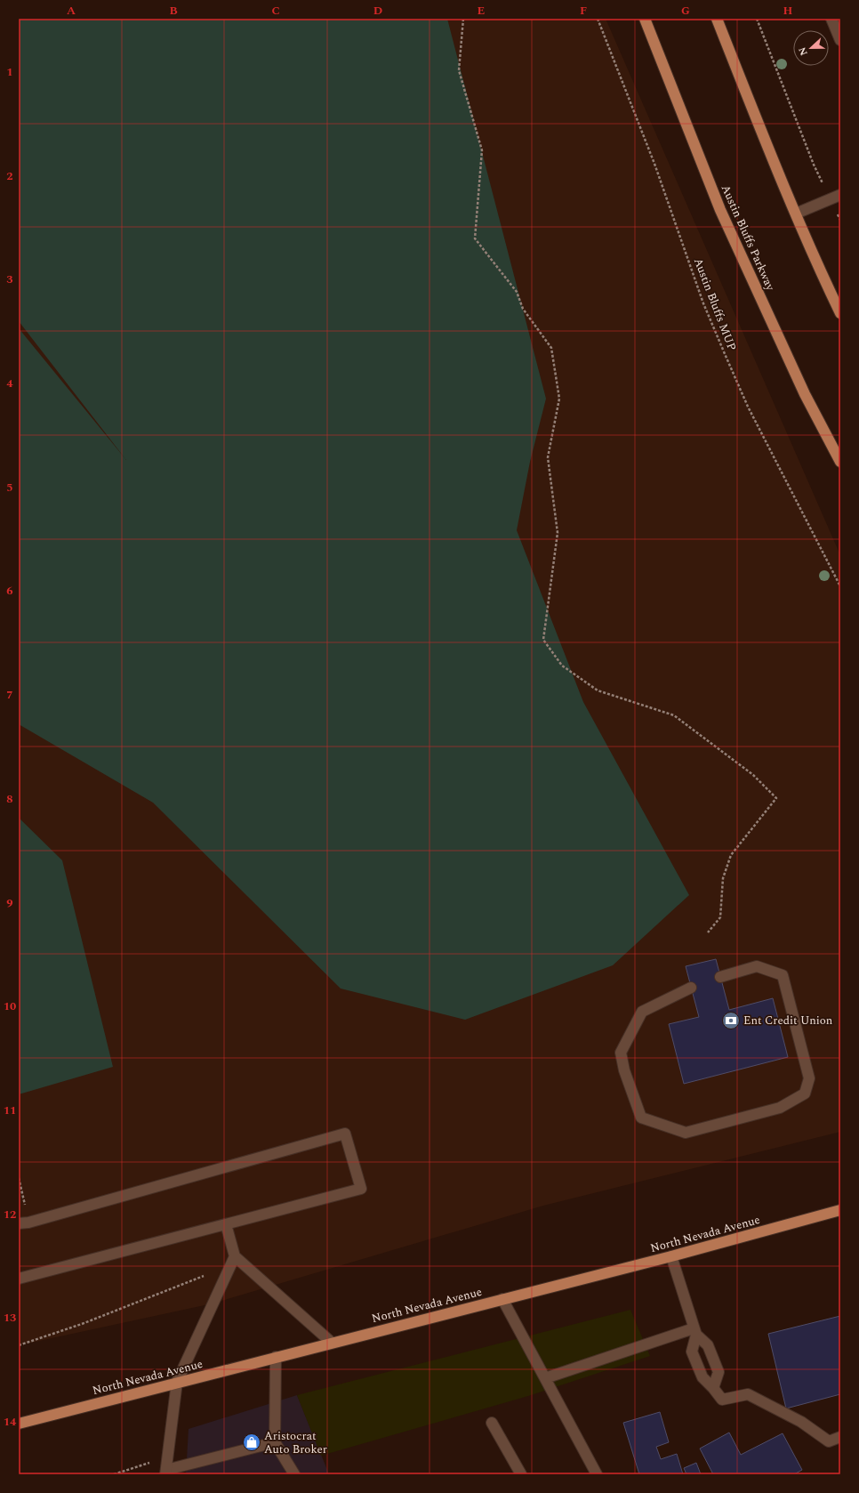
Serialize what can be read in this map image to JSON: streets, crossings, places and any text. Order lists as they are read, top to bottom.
{
  "streets": {
    "main road": ["Austin Bluffs Parkway", "North Nevada Avenue"],
    "path": ["Austin Bluffs MUP"]
  },
  "places": {
    "bank": ["Ent Credit Union"],
    "shop": ["Aristocrat Auto Broker"]
  },
  "north": "left",
  "grid": {
    "columns": [
      "A",
      "B",
      "C",
      "D",
      "E",
      "F",
      "G",
      "H"
    ],
    "rows": [
      "1",
      "2",
      "3",
      "4",
      "5",
      "6",
      "7",
      "8",
      "9",
      "10",
      "11",
      "12",
      "13",
      "14"
    ]
  }
}
